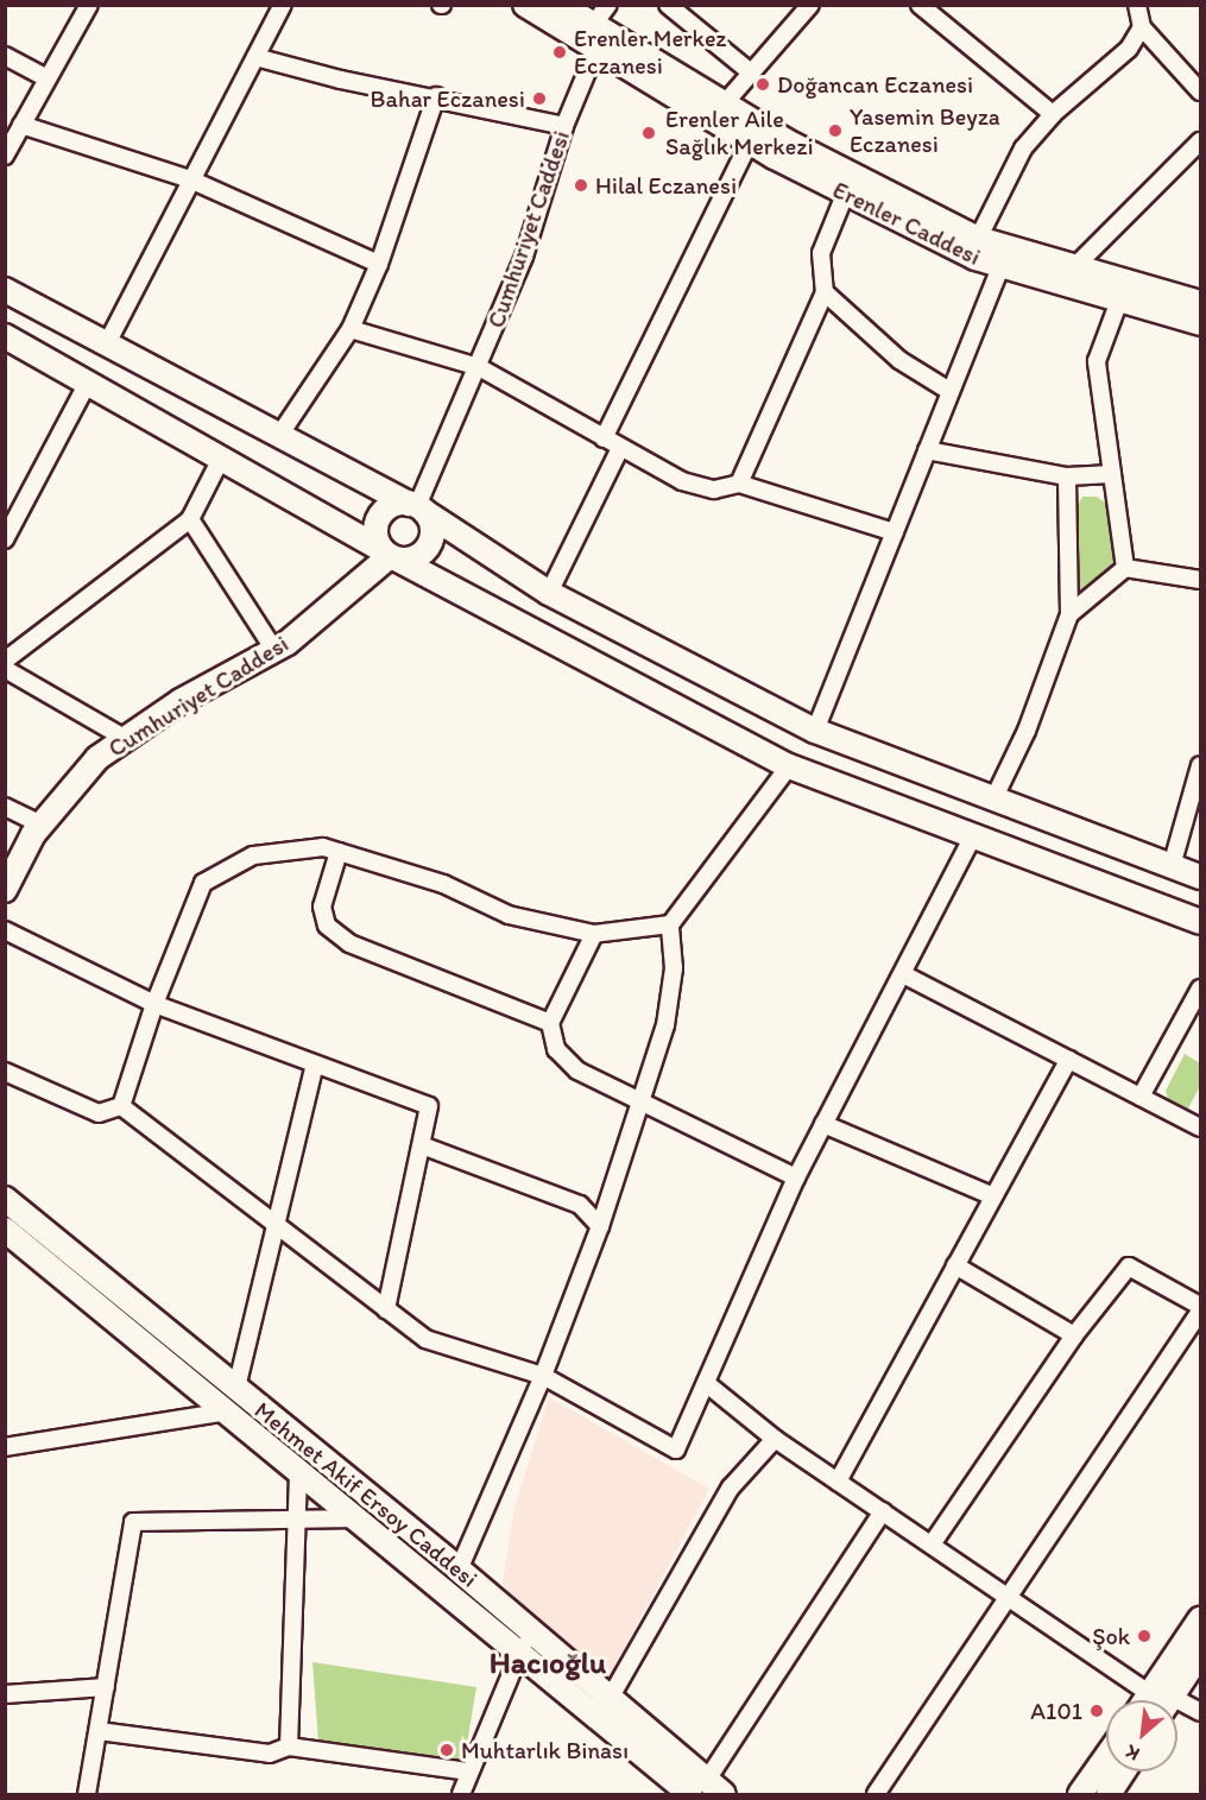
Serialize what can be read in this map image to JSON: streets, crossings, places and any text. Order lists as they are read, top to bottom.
{
  "streets": {
    "main road": ["Erenler Caddesi", "Cumhuriyet Caddesi", "Mehmet Akif Ersoy Caddesi"]
  },
  "crossings": [
    ["Erenler Caddesi", "Cumhuriyet Caddesi"]
  ],
  "districts": ["Hacıoğlu"],
  "places": [
    "Erenler Merkez Eczanesi",
    "Doğancan Eczanesi",
    "Bahar Eczanesi",
    "Yasemin Beyza Eczanesi",
    "Erenler Aile Sağlık Merkezi",
    "Hilal Eczanesi",
    "Şok",
    "A101",
    "Muhtarlık Binası"
  ],
  "north": "bottom left"
}
